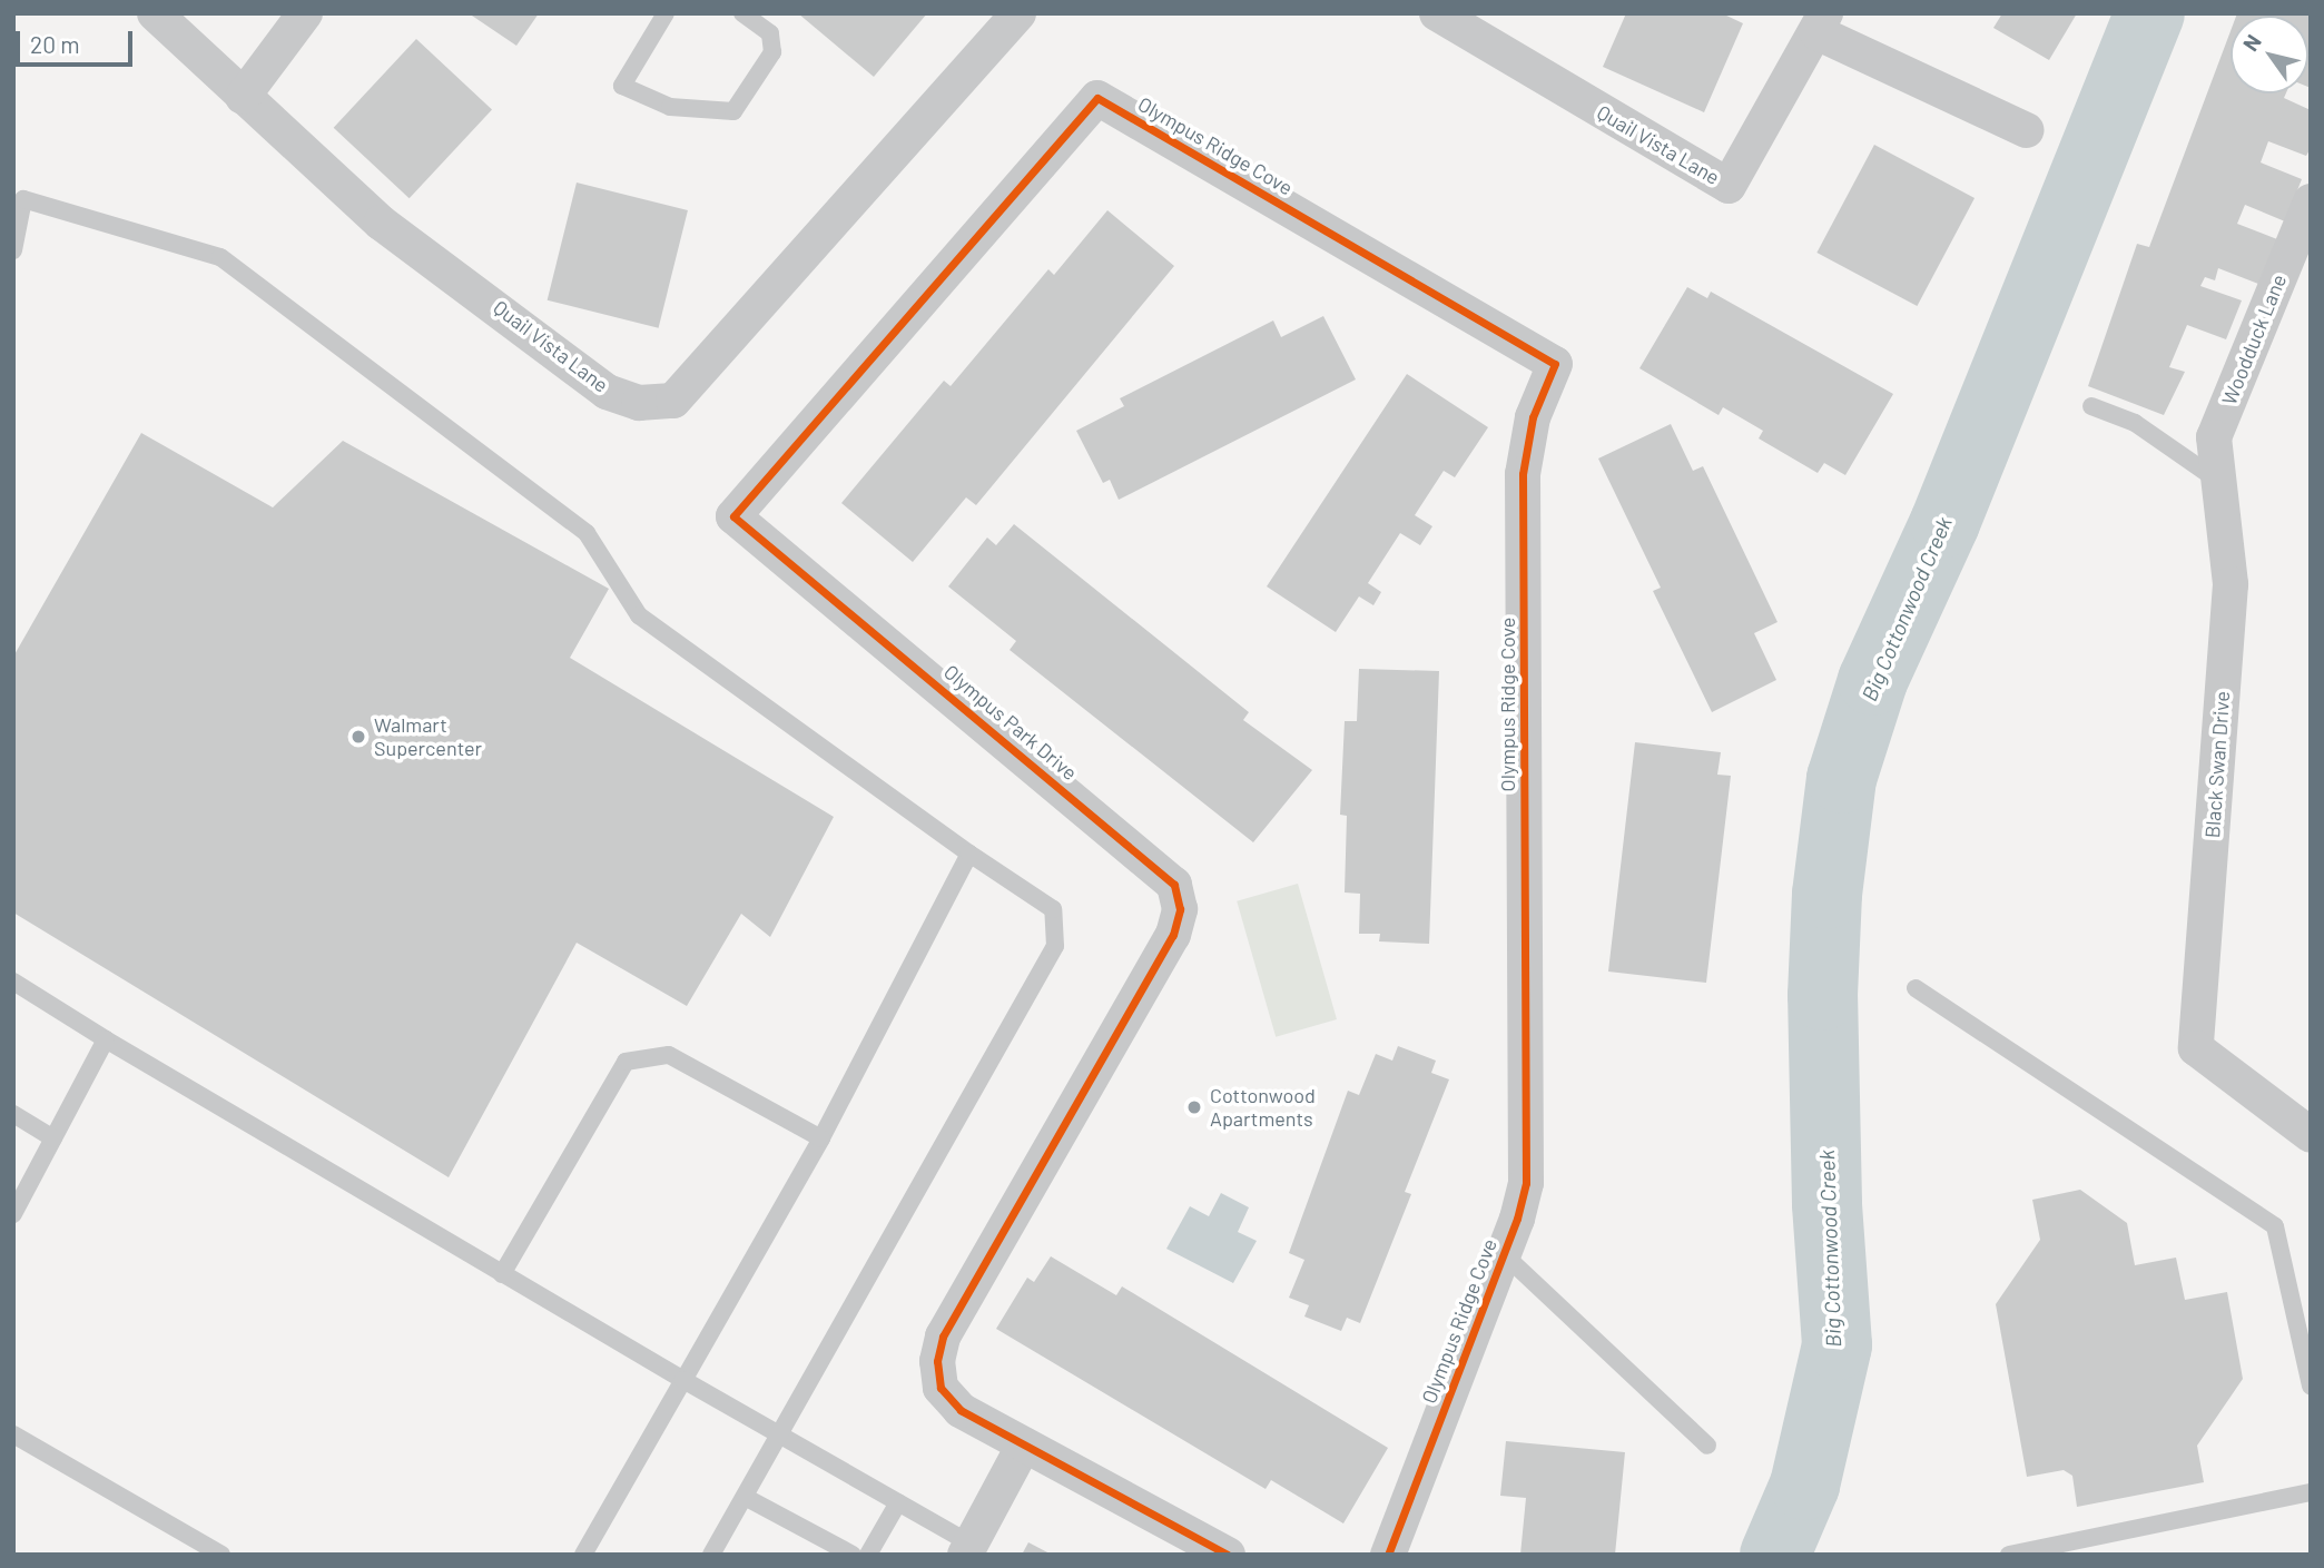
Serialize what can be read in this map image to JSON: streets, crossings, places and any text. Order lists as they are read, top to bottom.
{
  "streets": {
    "street": [
      "Quail Vista Lane",
      "Olympus Ridge Cove",
      "Woodduck Lane",
      "Olympus Park Drive",
      "Black Swan Drive"
    ]
  },
  "crossings": [
    ["Olympus Ridge Cove", "Olympus Park Drive"],
    ["Woodduck Lane", "Black Swan Drive"]
  ],
  "water": ["Big Cottonwood Creek"],
  "places": ["Walmart Supercenter", "Cottonwood Apartments"],
  "scale_bar": "20 m",
  "north": "top left"
}
